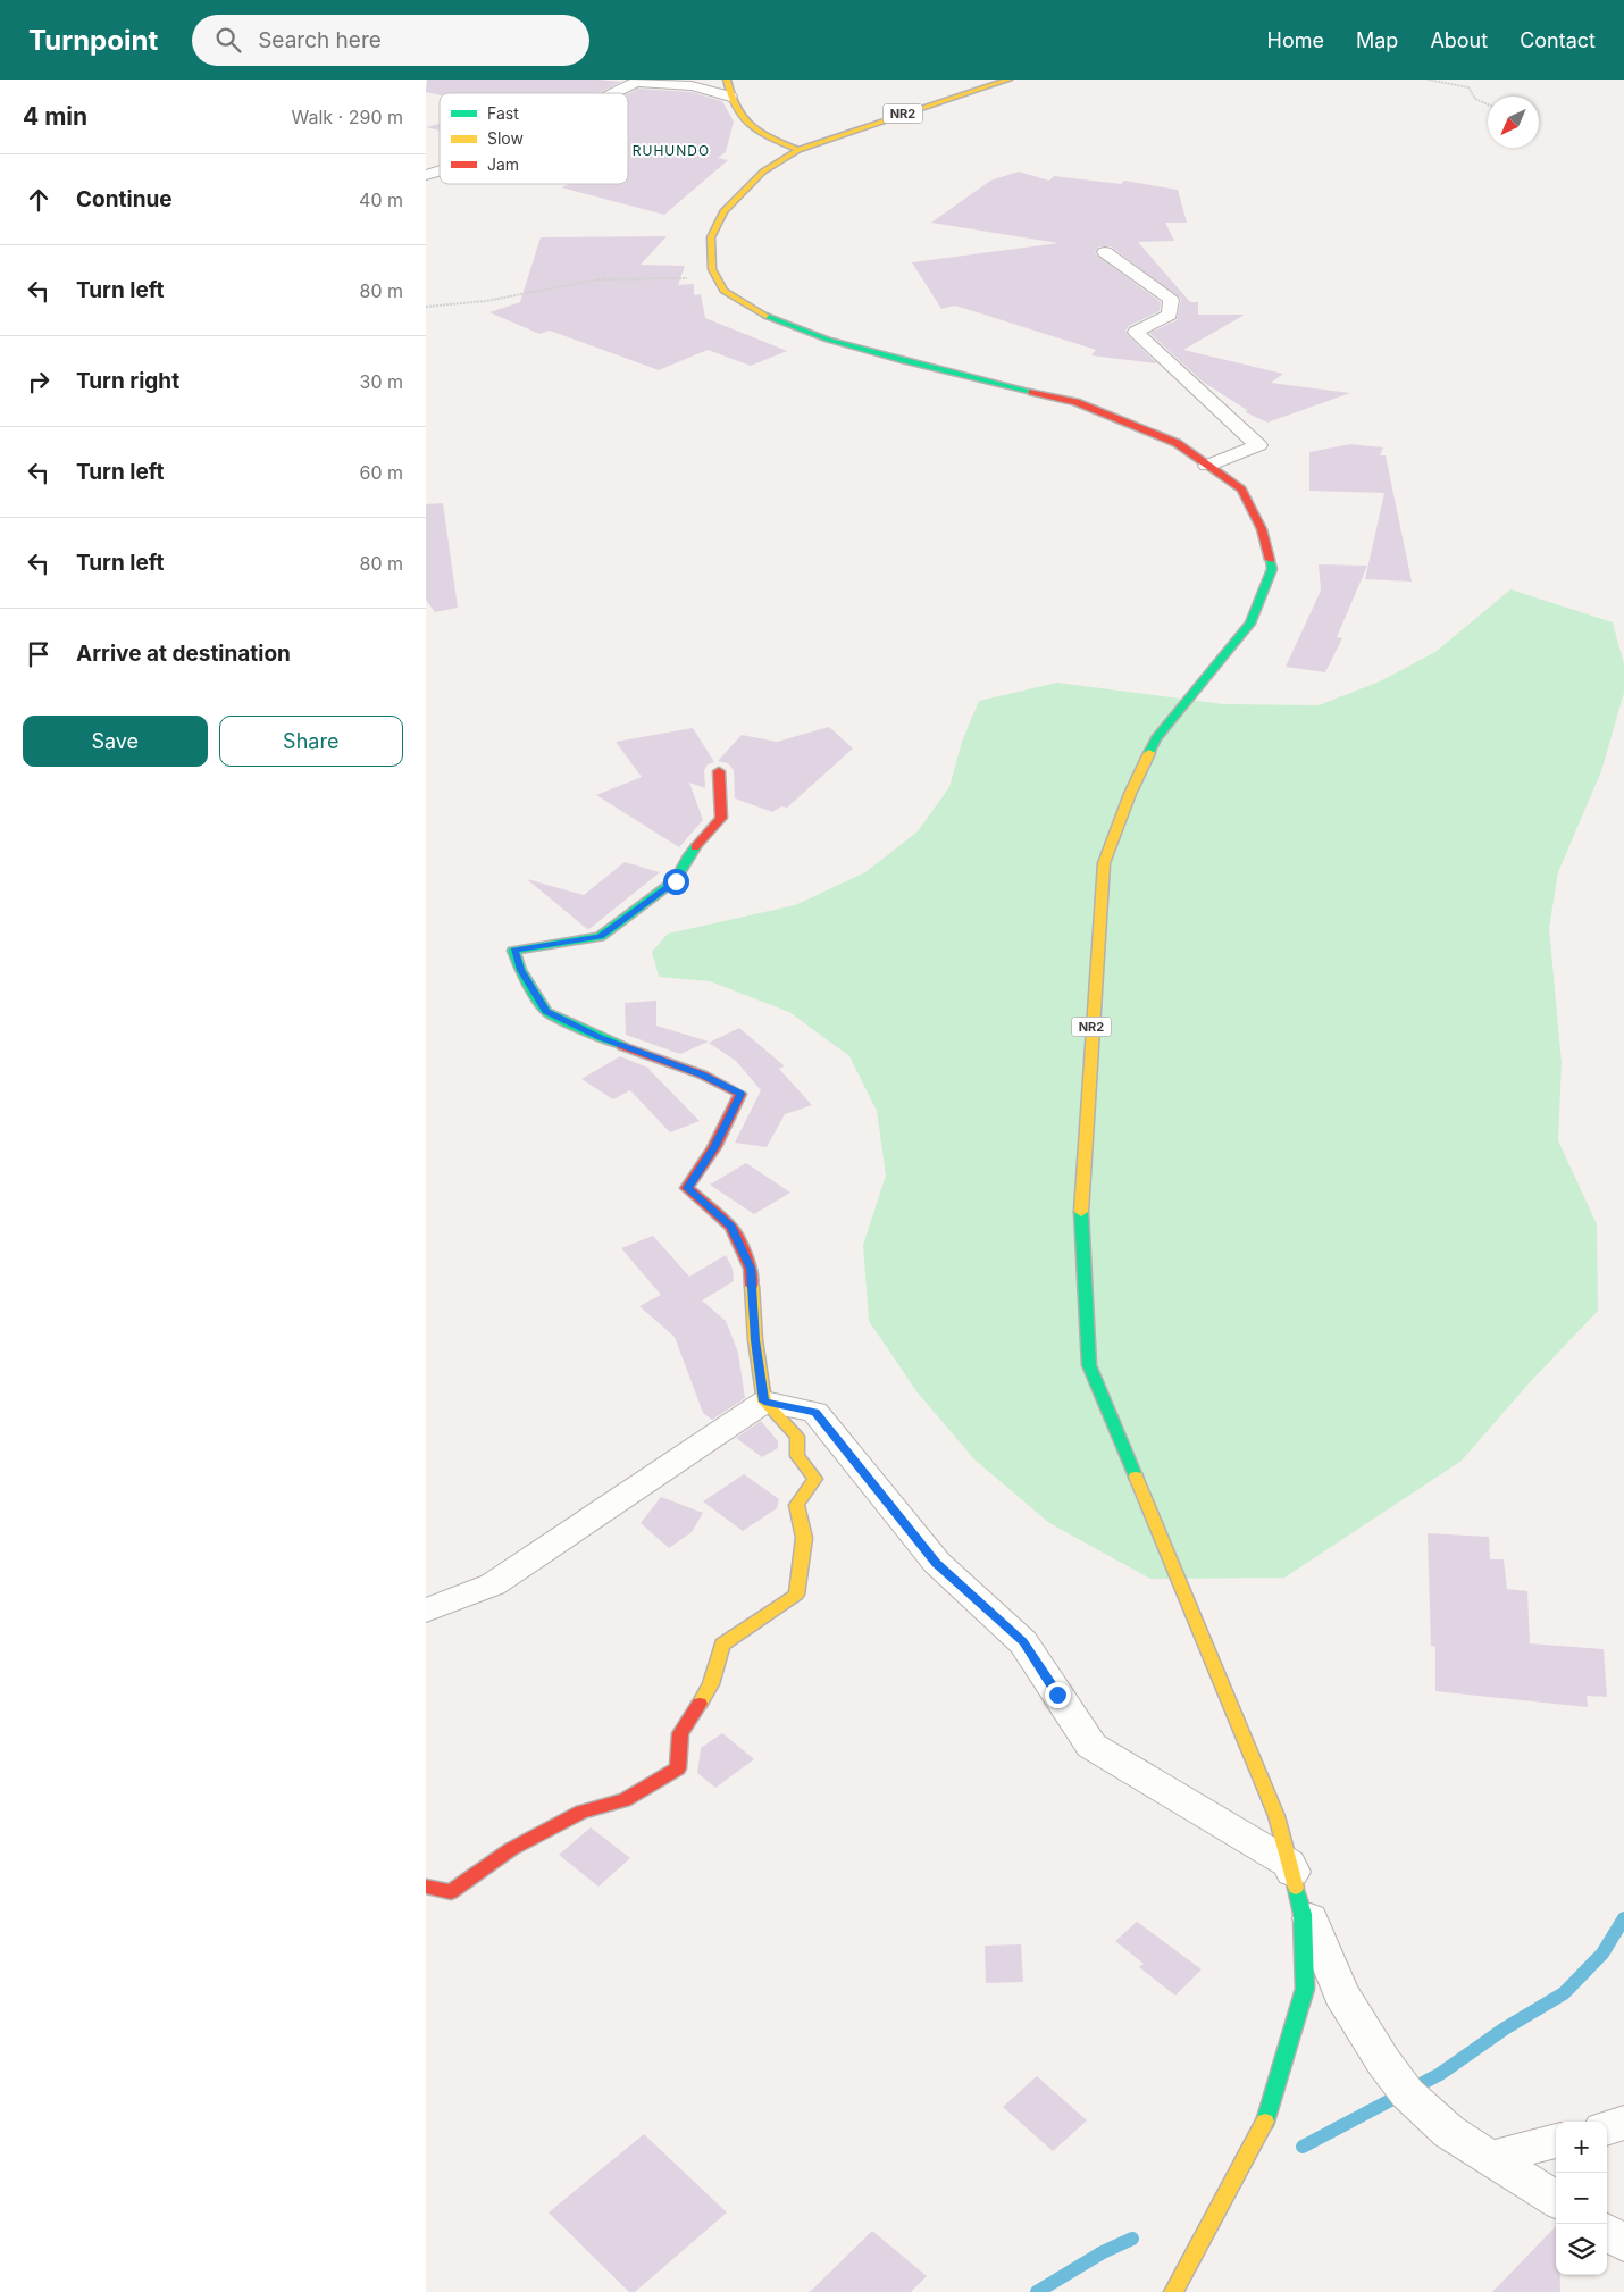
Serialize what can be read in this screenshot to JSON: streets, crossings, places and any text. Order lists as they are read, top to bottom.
{
  "streets": {
    "main road": ["NR2"]
  },
  "districts": ["RUHUNDO"],
  "legend": ["Fast", "Slow", "Jam"],
  "north": "bottom left",
  "page": {
    "header": "Turnpoint",
    "search": "Search here",
    "nav": [
      "Home",
      "Map",
      "About",
      "Contact"
    ],
    "heading": ["4 min", "Walk · 290 m"],
    "list": [
      ["Continue", "40 m"],
      ["Turn left", "80 m"],
      ["Turn right", "30 m"],
      ["Turn left", "60 m"],
      ["Turn left", "80 m"],
      "Arrive at destination"
    ],
    "buttons": ["Save", "Share"],
    "map_buttons": ["+", "−"]
  }
}
